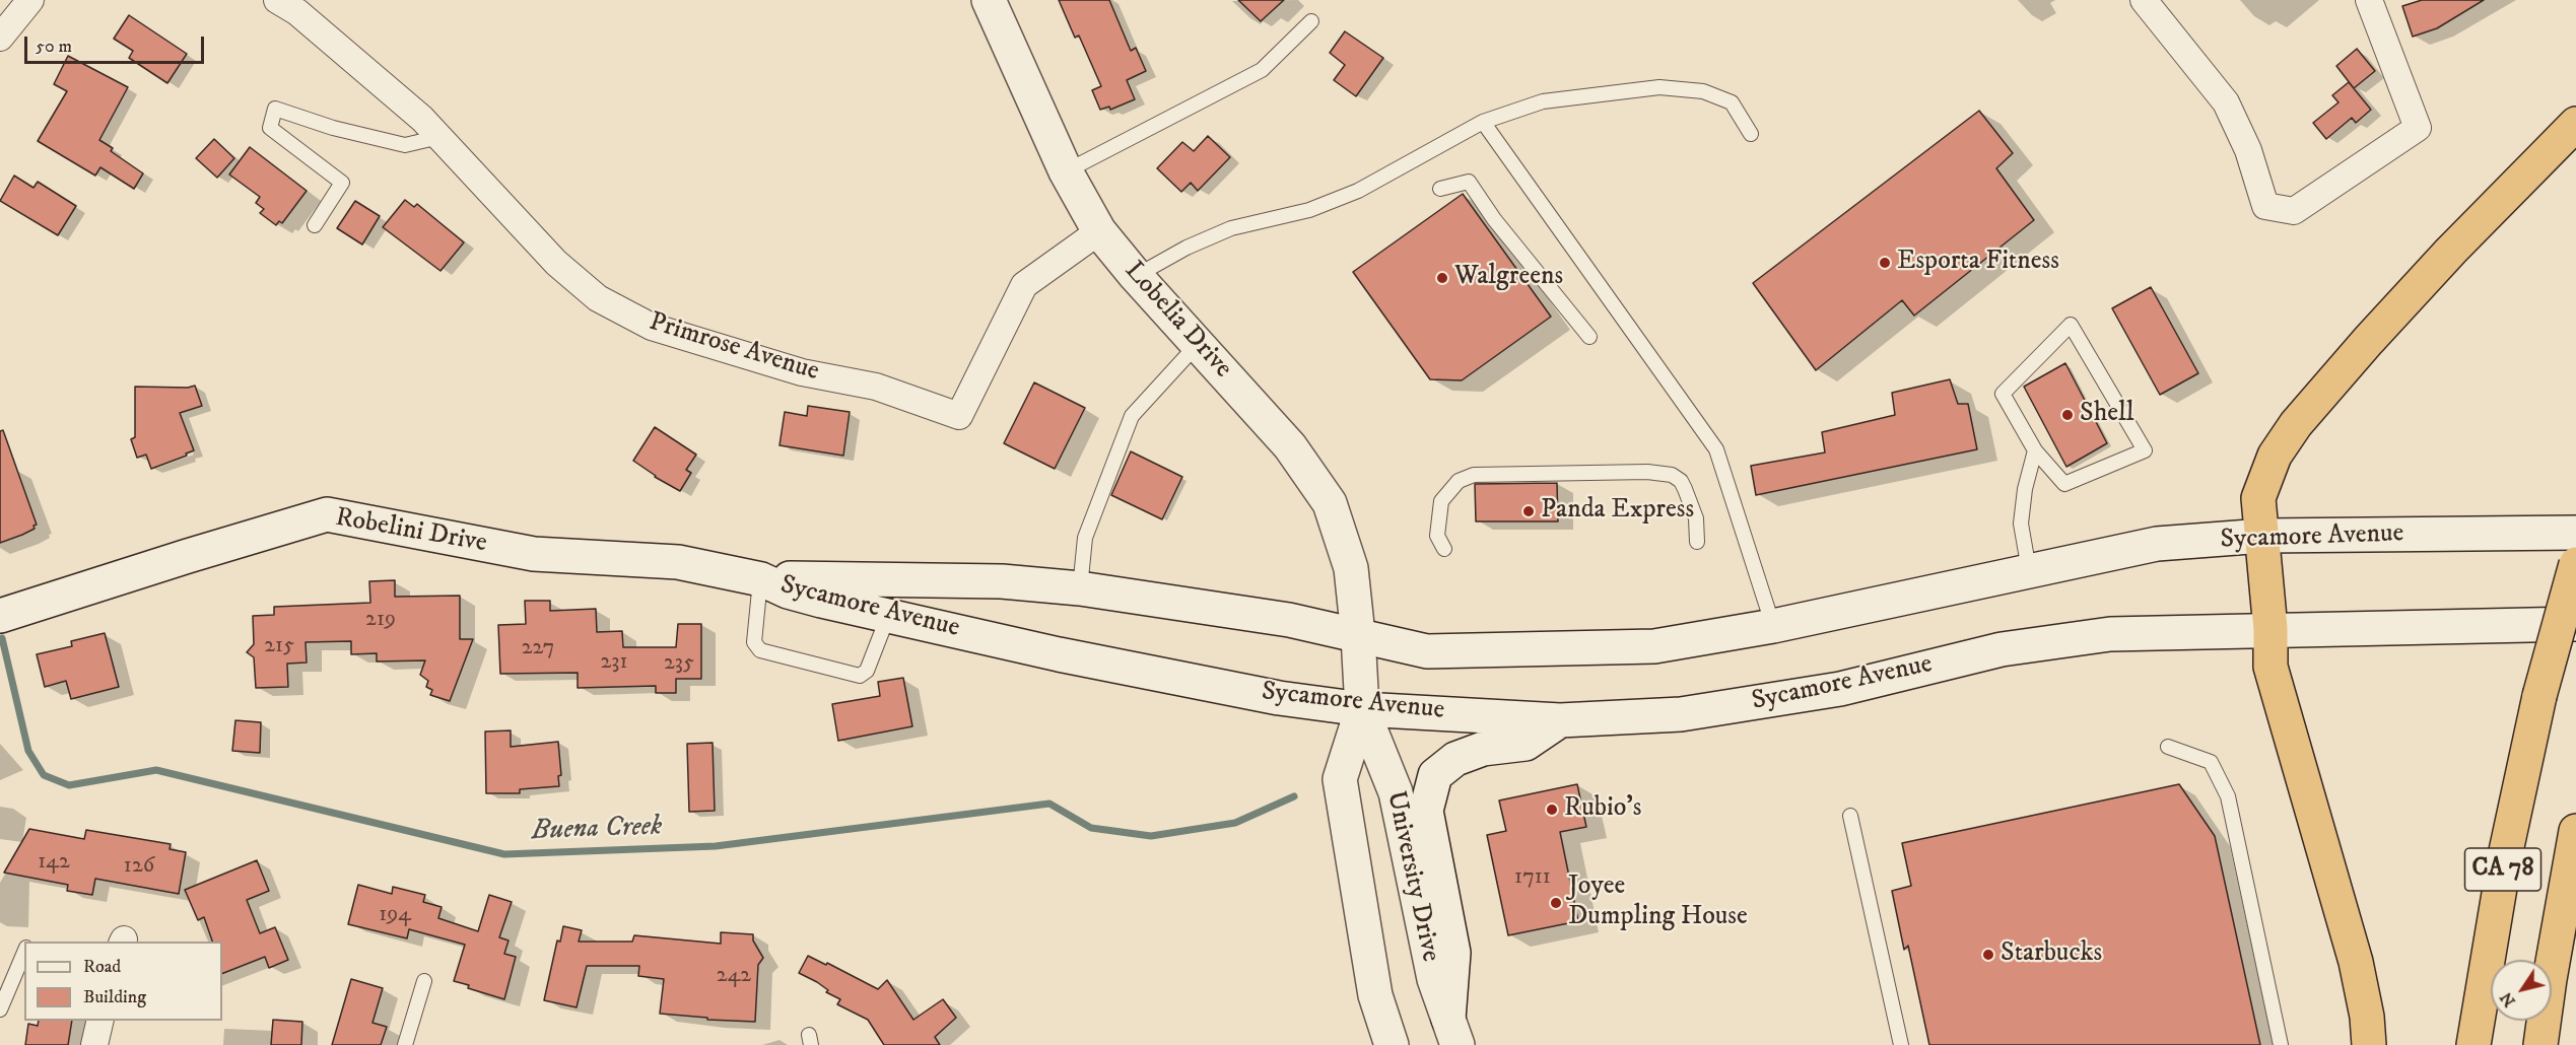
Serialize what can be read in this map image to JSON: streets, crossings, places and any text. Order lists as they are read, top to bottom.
{
  "streets": {
    "highway": ["CA 78"],
    "main road": [
      "Lobelia Drive",
      "Robelini Drive",
      "Sycamore Avenue",
      "University Drive"
    ],
    "street": ["Primrose Avenue"]
  },
  "crossings": [
    ["Lobelia Drive", "Primrose Avenue"],
    ["Lobelia Drive", "Sycamore Avenue"],
    ["Lobelia Drive", "University Drive"],
    ["Robelini Drive", "Sycamore Avenue"],
    ["Sycamore Avenue", "University Drive"]
  ],
  "water": ["Buena Creek"],
  "places": [
    "Esporta Fitness",
    "Walgreens",
    "Shell",
    "Panda Express",
    "Rubio's",
    "Joyee Dumpling House",
    "Starbucks"
  ],
  "house_numbers": [
    "219",
    "215",
    "227",
    "231",
    "235",
    "142",
    "126",
    "1711",
    "194",
    "242"
  ],
  "legend": ["Road", "Building"],
  "scale_bar": "50 m",
  "north": "bottom left"
}
